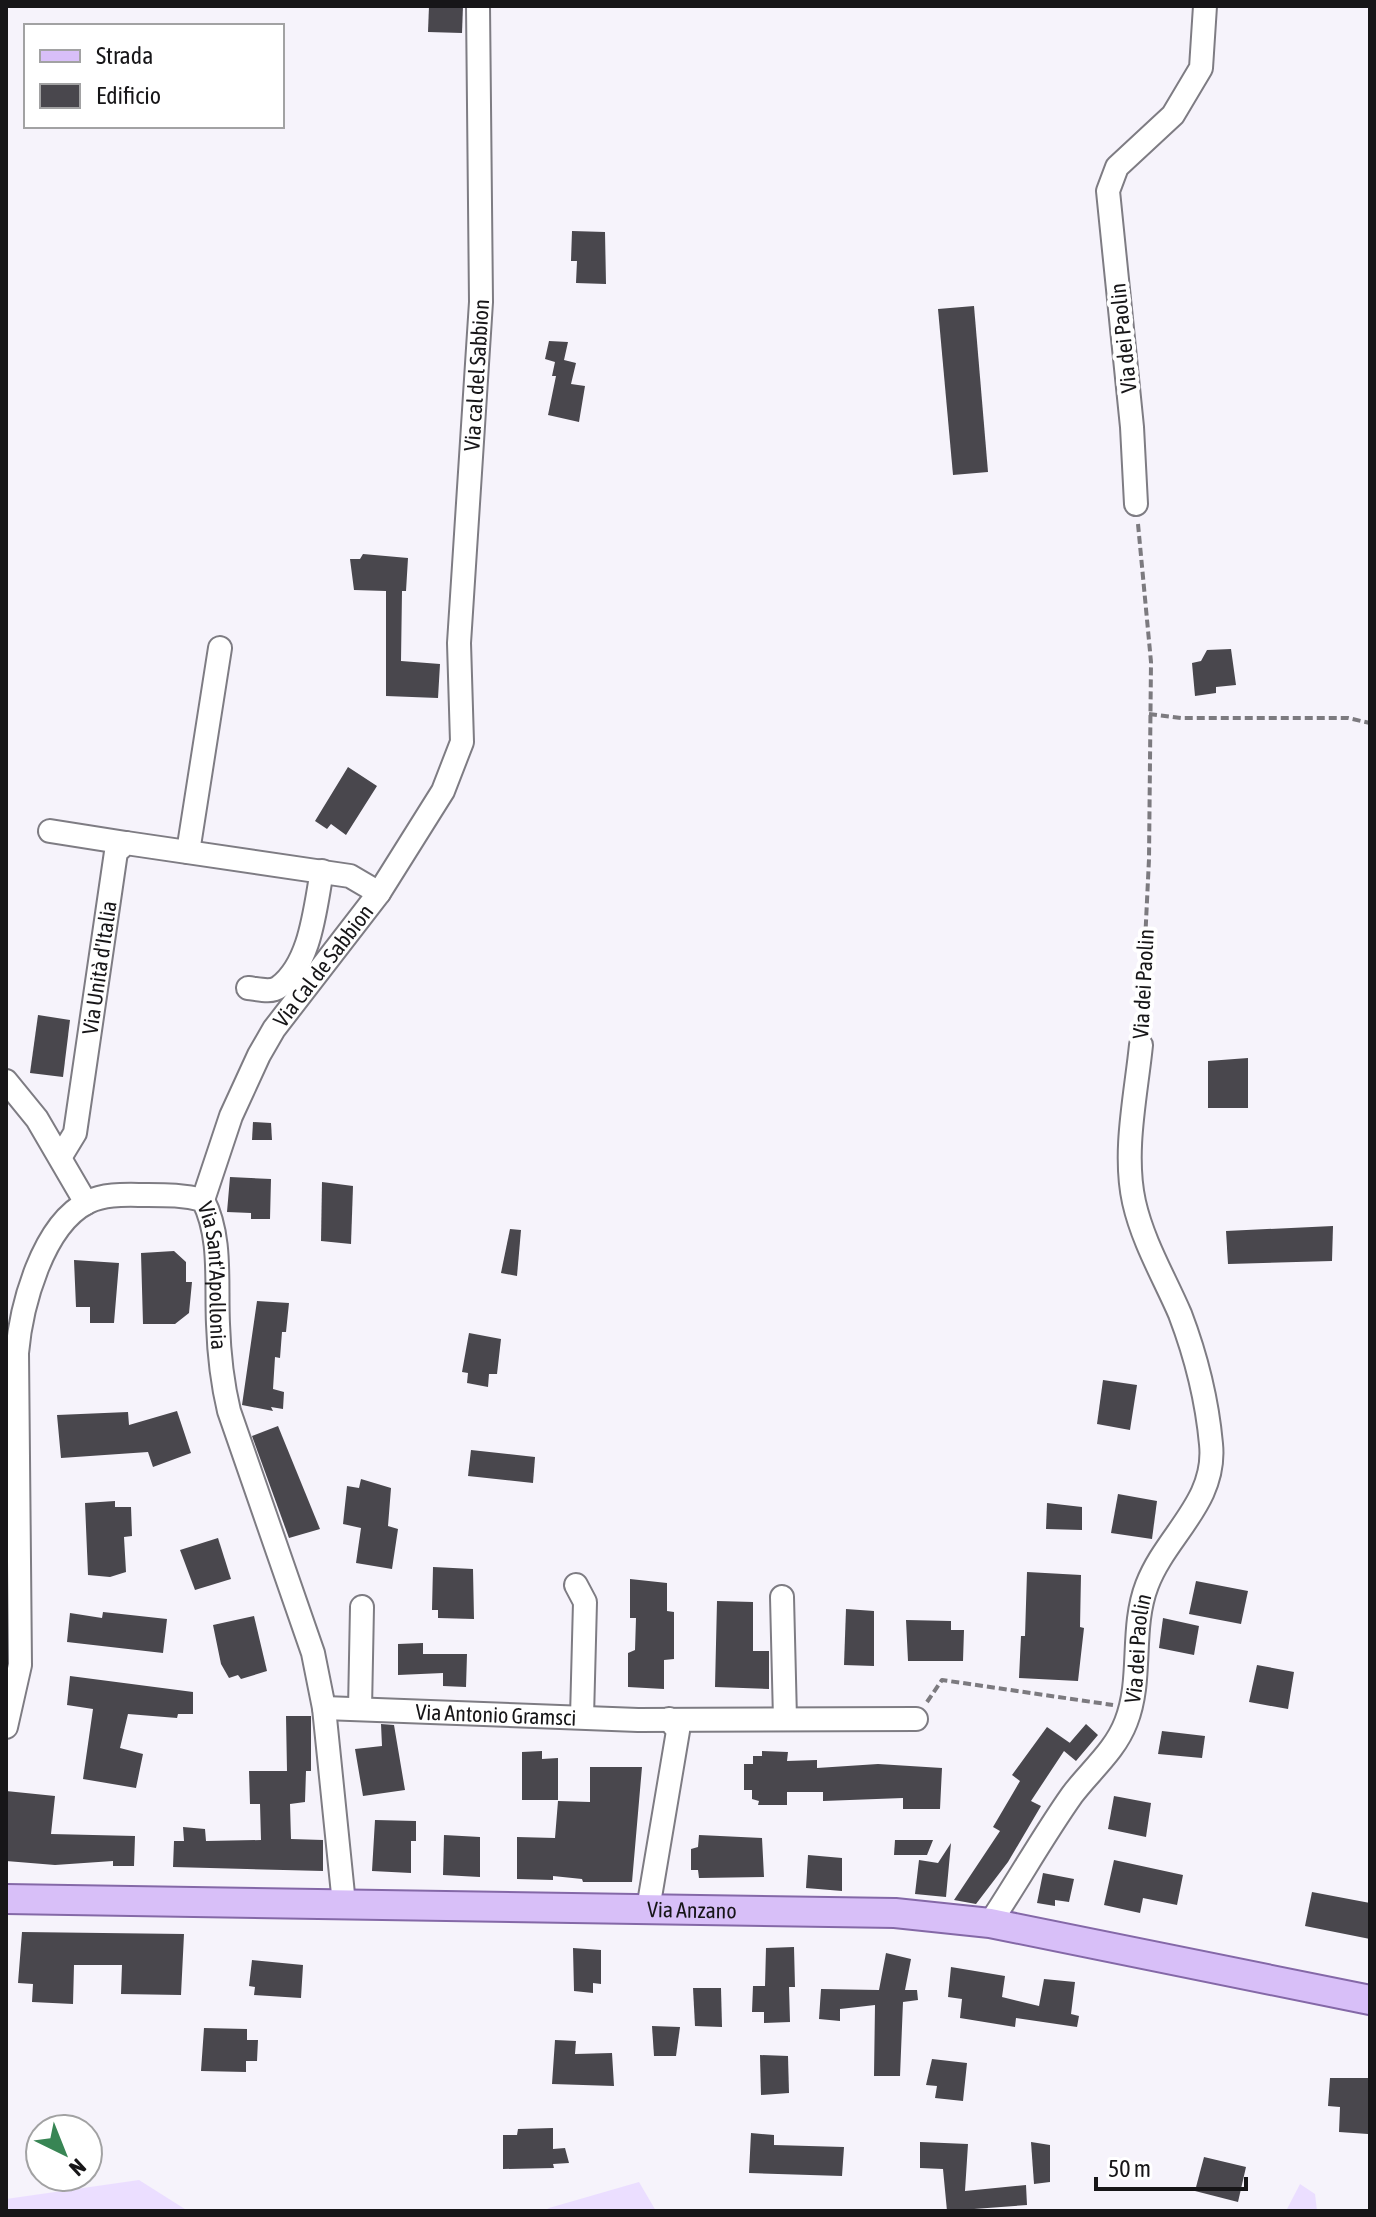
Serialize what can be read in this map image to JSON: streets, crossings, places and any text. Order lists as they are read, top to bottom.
{
  "streets": {
    "main road": ["Via Anzano"],
    "street": [
      "Via dei Paolin",
      "Via cal del Sabbion",
      "Via Cal de Sabbion",
      "Via Unità d'Italia",
      "Via Sant'Apollonia",
      "Via Antonio Gramsci"
    ]
  },
  "crossings": [
    ["Via dei Paolin", "Via Anzano"],
    ["Via cal del Sabbion", "Via Cal de Sabbion"],
    ["Via Cal de Sabbion", "Via Sant'Apollonia"],
    ["Via Sant'Apollonia", "Via Antonio Gramsci"],
    ["Via Sant'Apollonia", "Via Anzano"]
  ],
  "legend": ["Strada", "Edificio"],
  "scale_bar": "50 m",
  "north": "bottom right"
}
